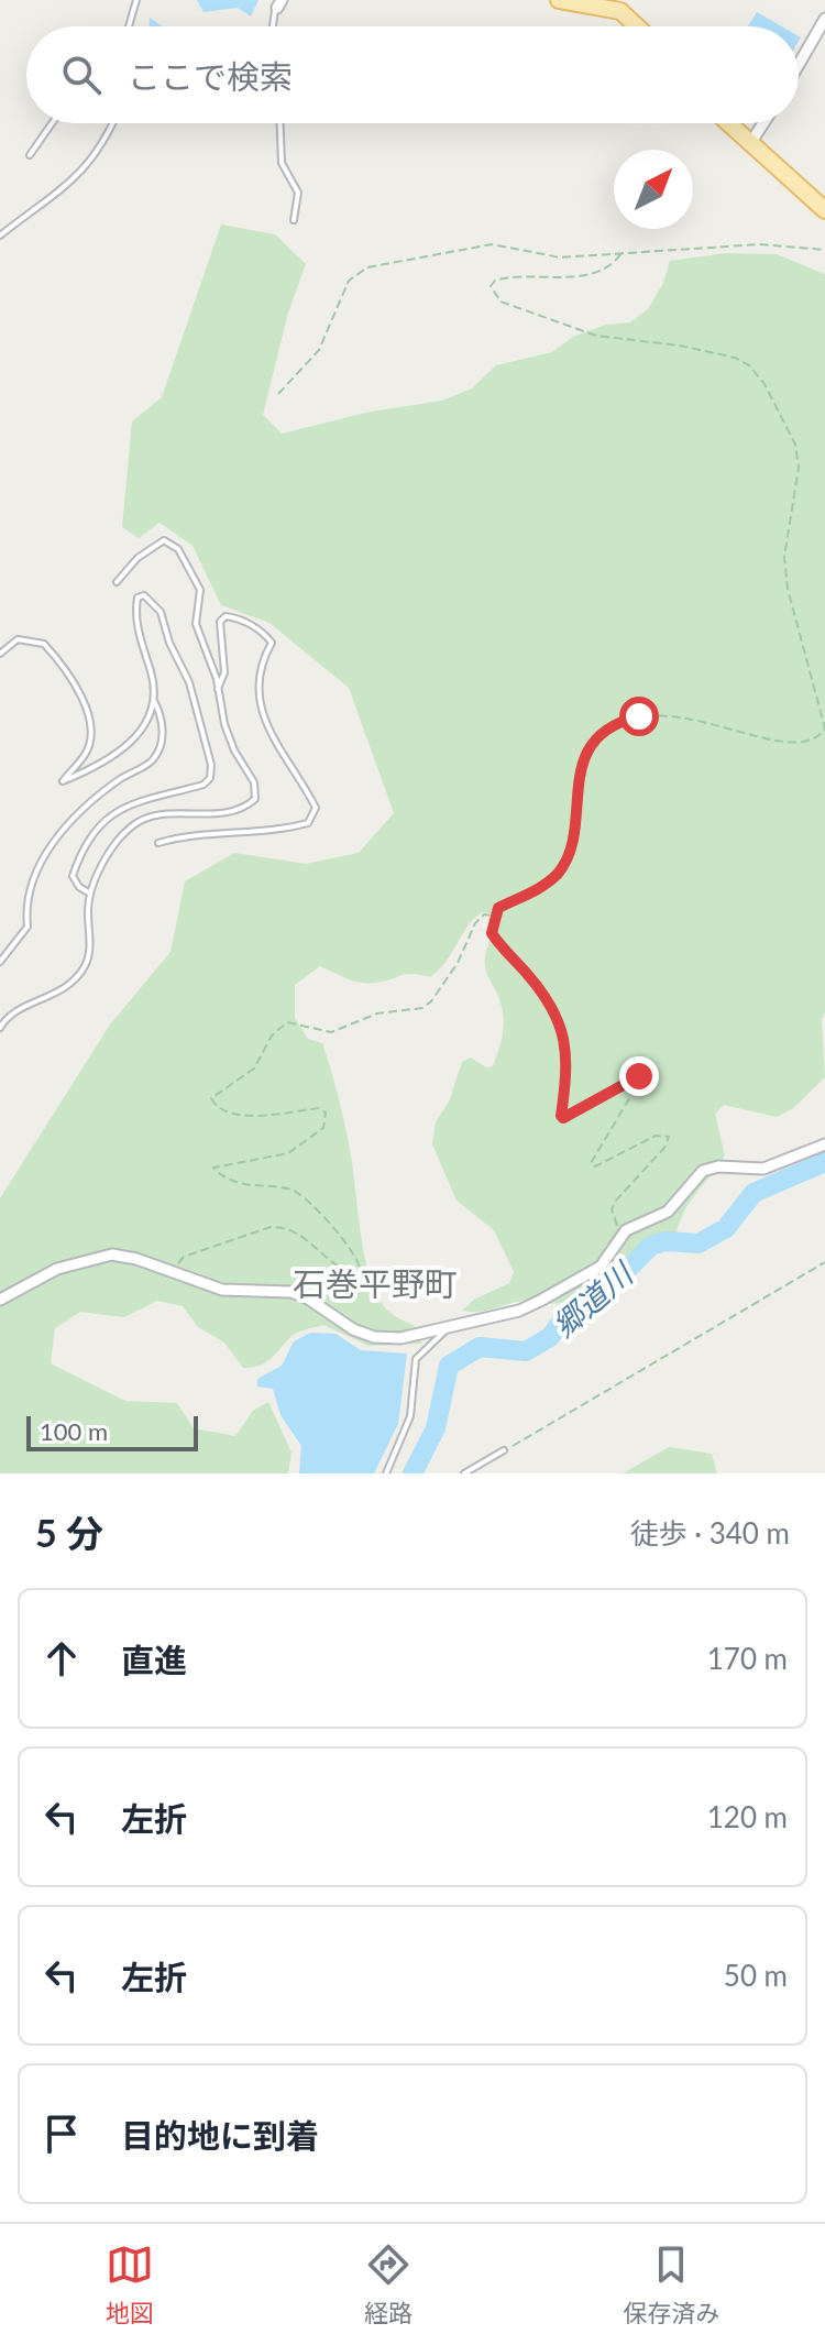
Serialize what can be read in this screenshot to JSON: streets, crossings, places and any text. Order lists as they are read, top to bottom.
{
  "districts": ["石巻平野町"],
  "water": ["郷道川"],
  "scale_bar": "100 m",
  "north": "top right",
  "page": {
    "search": "ここで検索",
    "scale": "100 m",
    "heading": ["5 分", "徒歩 · 340 m"],
    "list": [
      ["直進", "170 m"],
      ["左折", "120 m"],
      ["左折", "50 m"],
      "目的地に到着"
    ],
    "nav": ["地図", "経路", "保存済み"]
  }
}
